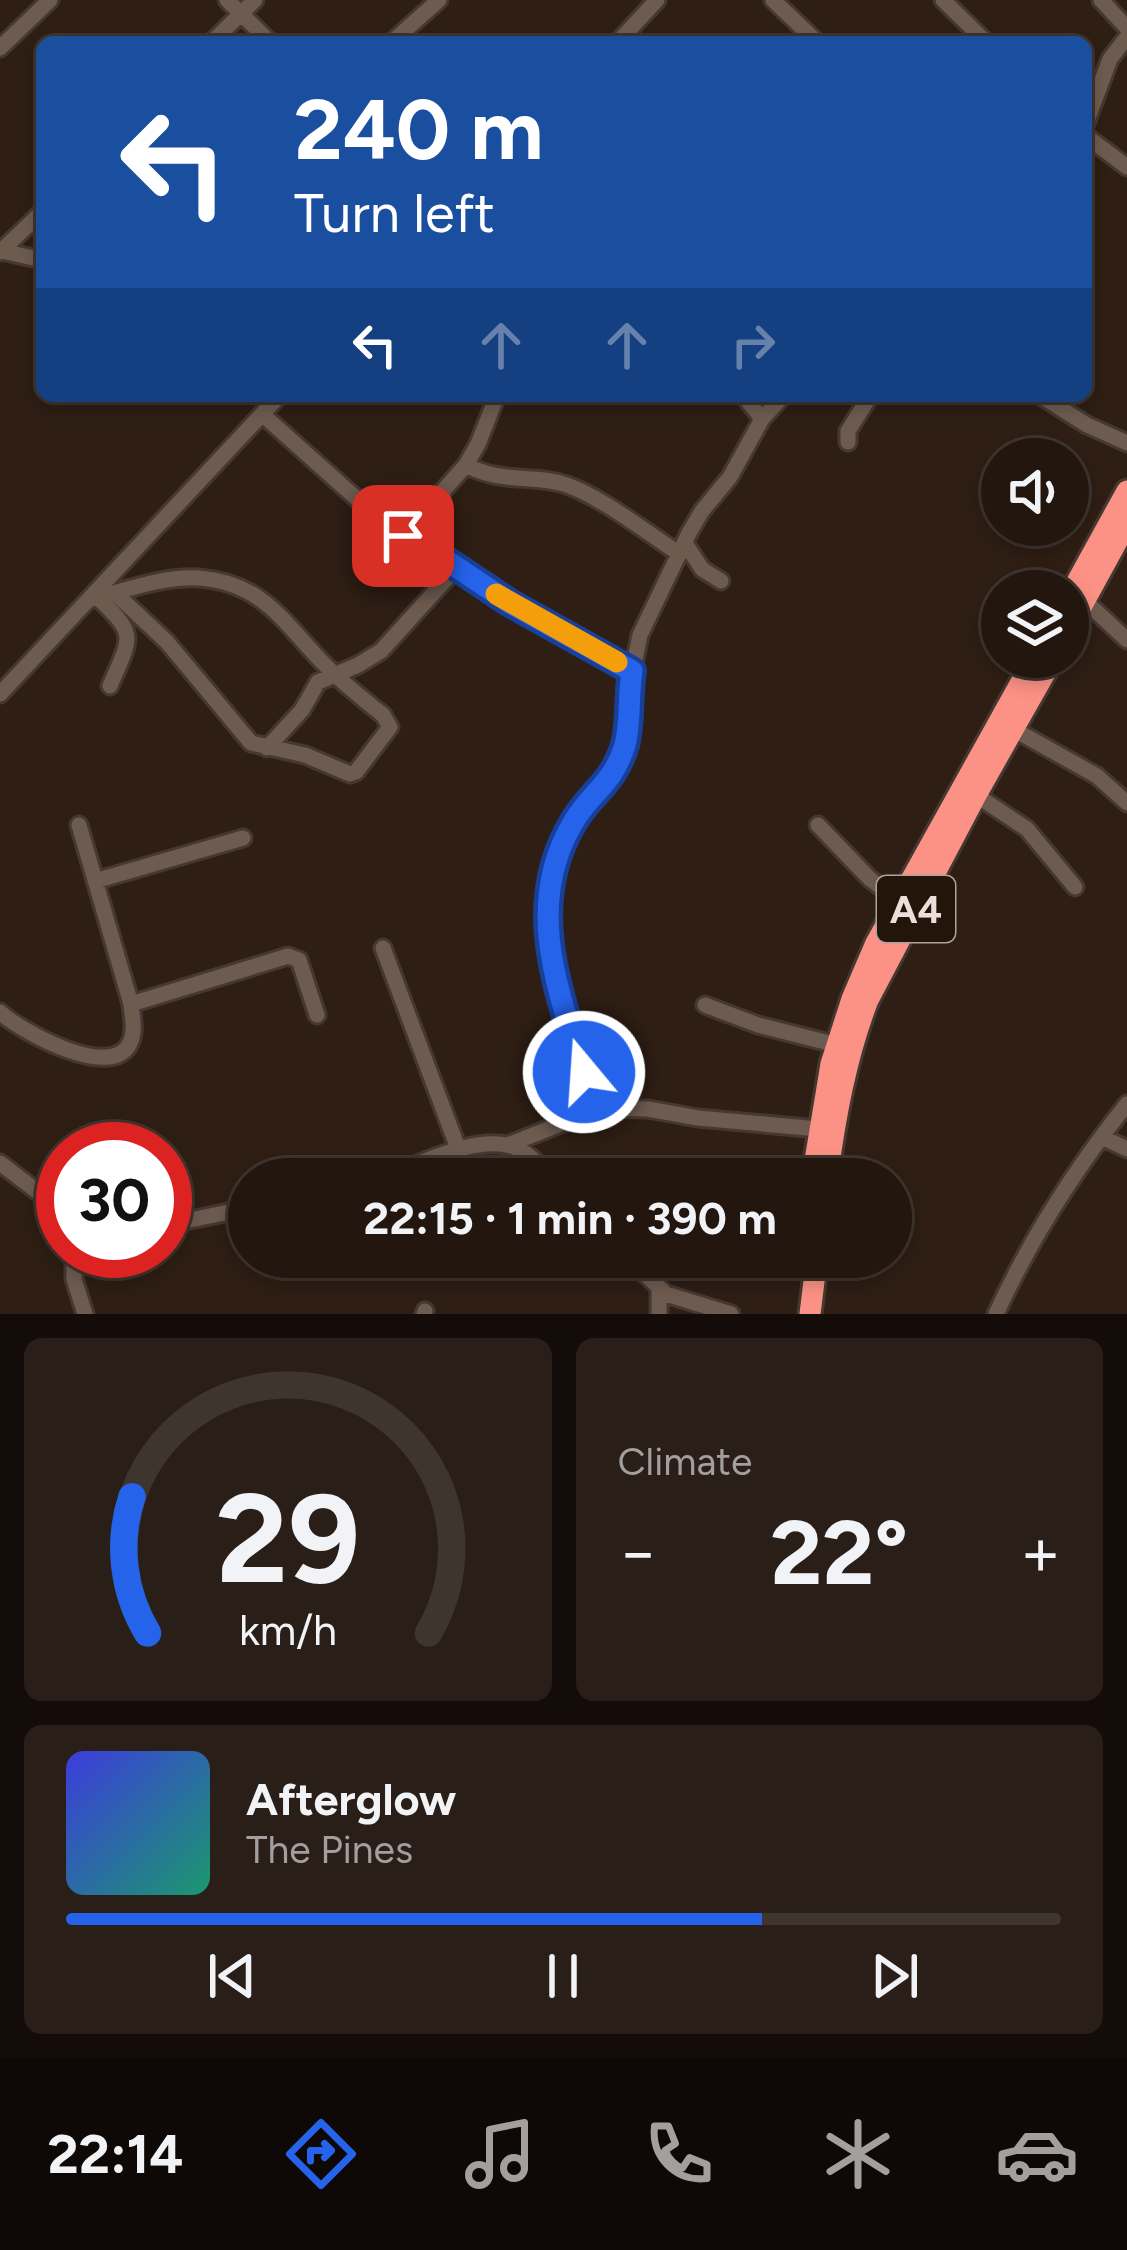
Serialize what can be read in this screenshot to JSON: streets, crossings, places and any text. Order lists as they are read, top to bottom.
{
  "streets": {
    "highway": ["A4"]
  },
  "page": {
    "turn": ["240 m", "Turn left"],
    "limit": "30",
    "trip": "22:15 · 1 min · 390 m",
    "tile": "Climate",
    "heat": ["−", "22°", "+"],
    "song": ["Afterglow", "The Pines"],
    "tabs": "22:14",
    "gauge": ["29", "km/h"]
  }
}
